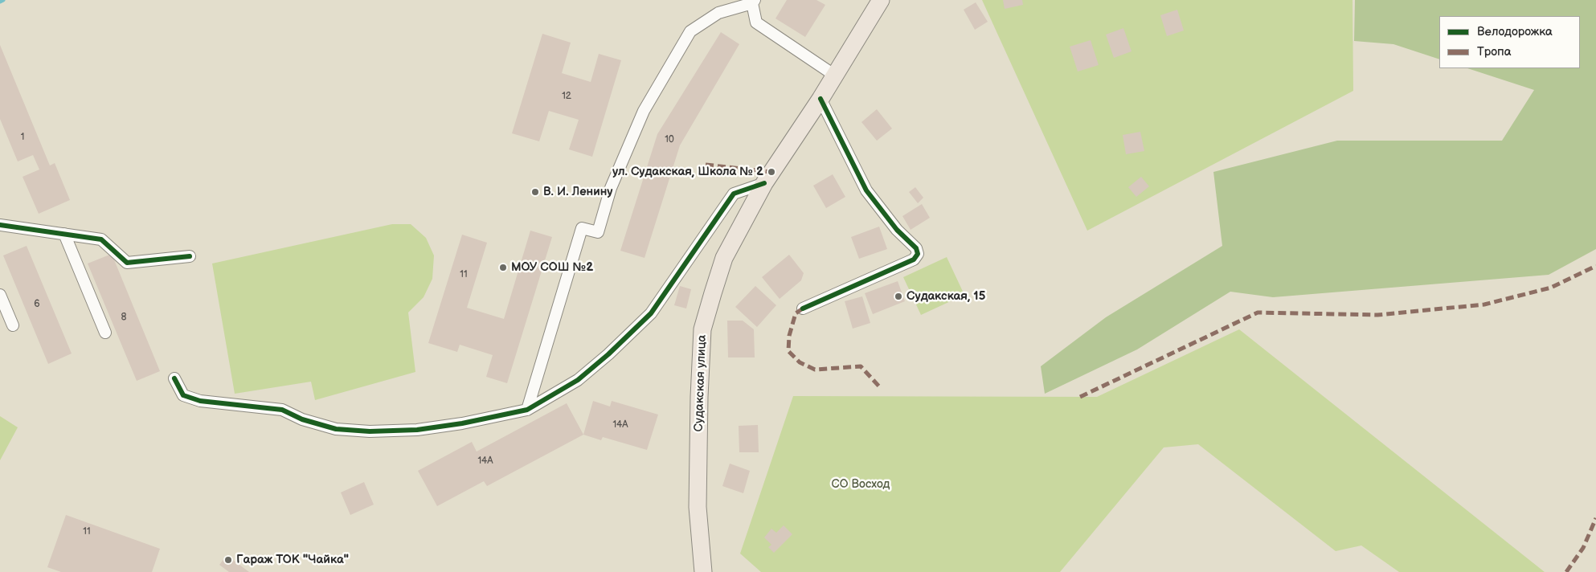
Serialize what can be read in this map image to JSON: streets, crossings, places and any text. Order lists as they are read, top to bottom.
{
  "streets": {
    "main road": ["Судакская улица"]
  },
  "parks": ["СО Восход"],
  "places": [
    "ул. Судакская, Школа № 2",
    "В. И. Ленину",
    "МОУ СОШ №2",
    "Судакская, 15",
    "Гараж ТОК \"Чайка\""
  ],
  "house_numbers": [
    "12",
    "1",
    "10",
    "11",
    "6",
    "8",
    "14А",
    "14А",
    "11"
  ],
  "legend": ["Велодорожка", "Тропа"]
}
